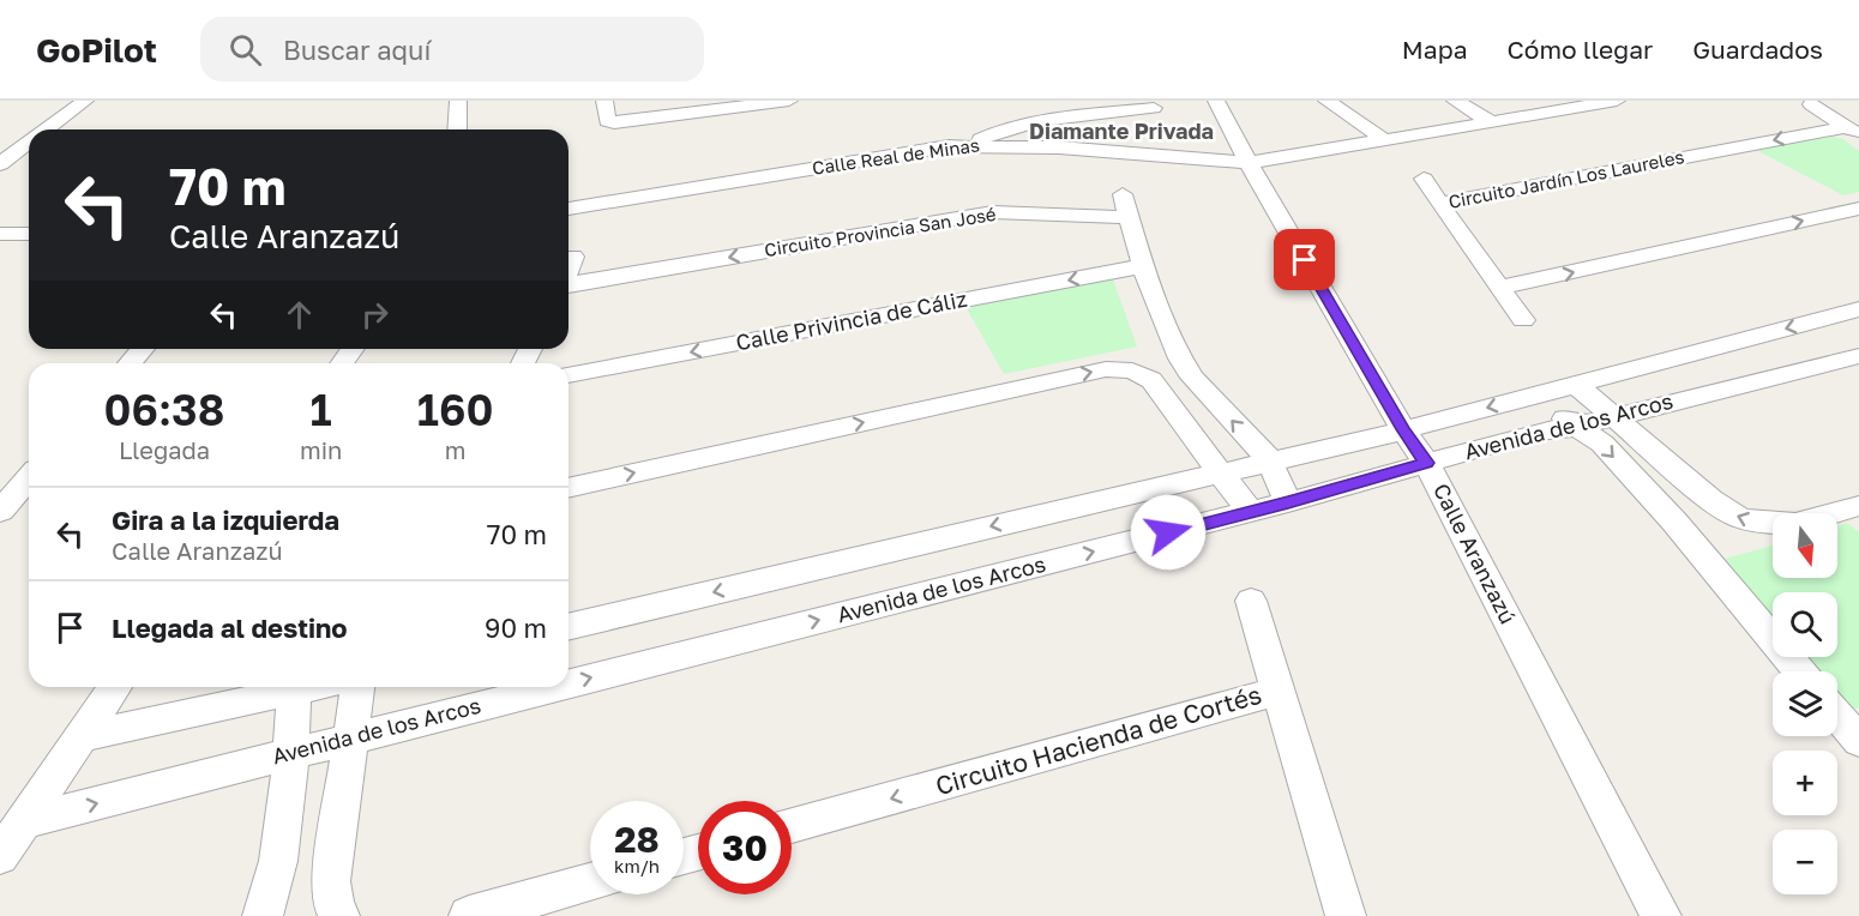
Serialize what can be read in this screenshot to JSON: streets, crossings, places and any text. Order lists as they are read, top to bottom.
{
  "streets": {
    "street": [
      "Calle Real de Minas",
      "Circuito Jardín Los Laureles",
      "Circuito Provincia San José",
      "Calle Privincia de Cáliz",
      "Avenida de los Arcos",
      "Calle Aranzazú",
      "Circuito Hacienda de Cortés"
    ]
  },
  "crossings": [
    ["Calle Real de Minas", "Calle Aranzazú"],
    ["Circuito Provincia San José", "Calle Privincia de Cáliz"],
    ["Circuito Provincia San José", "Avenida de los Arcos"],
    ["Avenida de los Arcos", "Calle Aranzazú"]
  ],
  "one_way": ["Circuito Provincia San José", "Circuito Hacienda de Cortés"],
  "districts": ["Diamante Privada"],
  "north": "bottom",
  "page": {
    "header": "GoPilot",
    "search": "Buscar aquí",
    "nav": ["Mapa", "Cómo llegar", "Guardados"],
    "turn": ["70 m", "Calle Aranzazú"],
    "eta": [
      "06:38",
      "Llegada",
      "1",
      "min",
      "160",
      "m"
    ],
    "list": [
      {
        "name": "Gira a la izquierda",
        "note": "Calle Aranzazú",
        "value": "70 m"
      },
      {
        "name": "Llegada al destino",
        "value": "90 m"
      }
    ],
    "map_buttons": ["+", "−"],
    "speed": "28 km/h",
    "limit": "30"
  }
}
